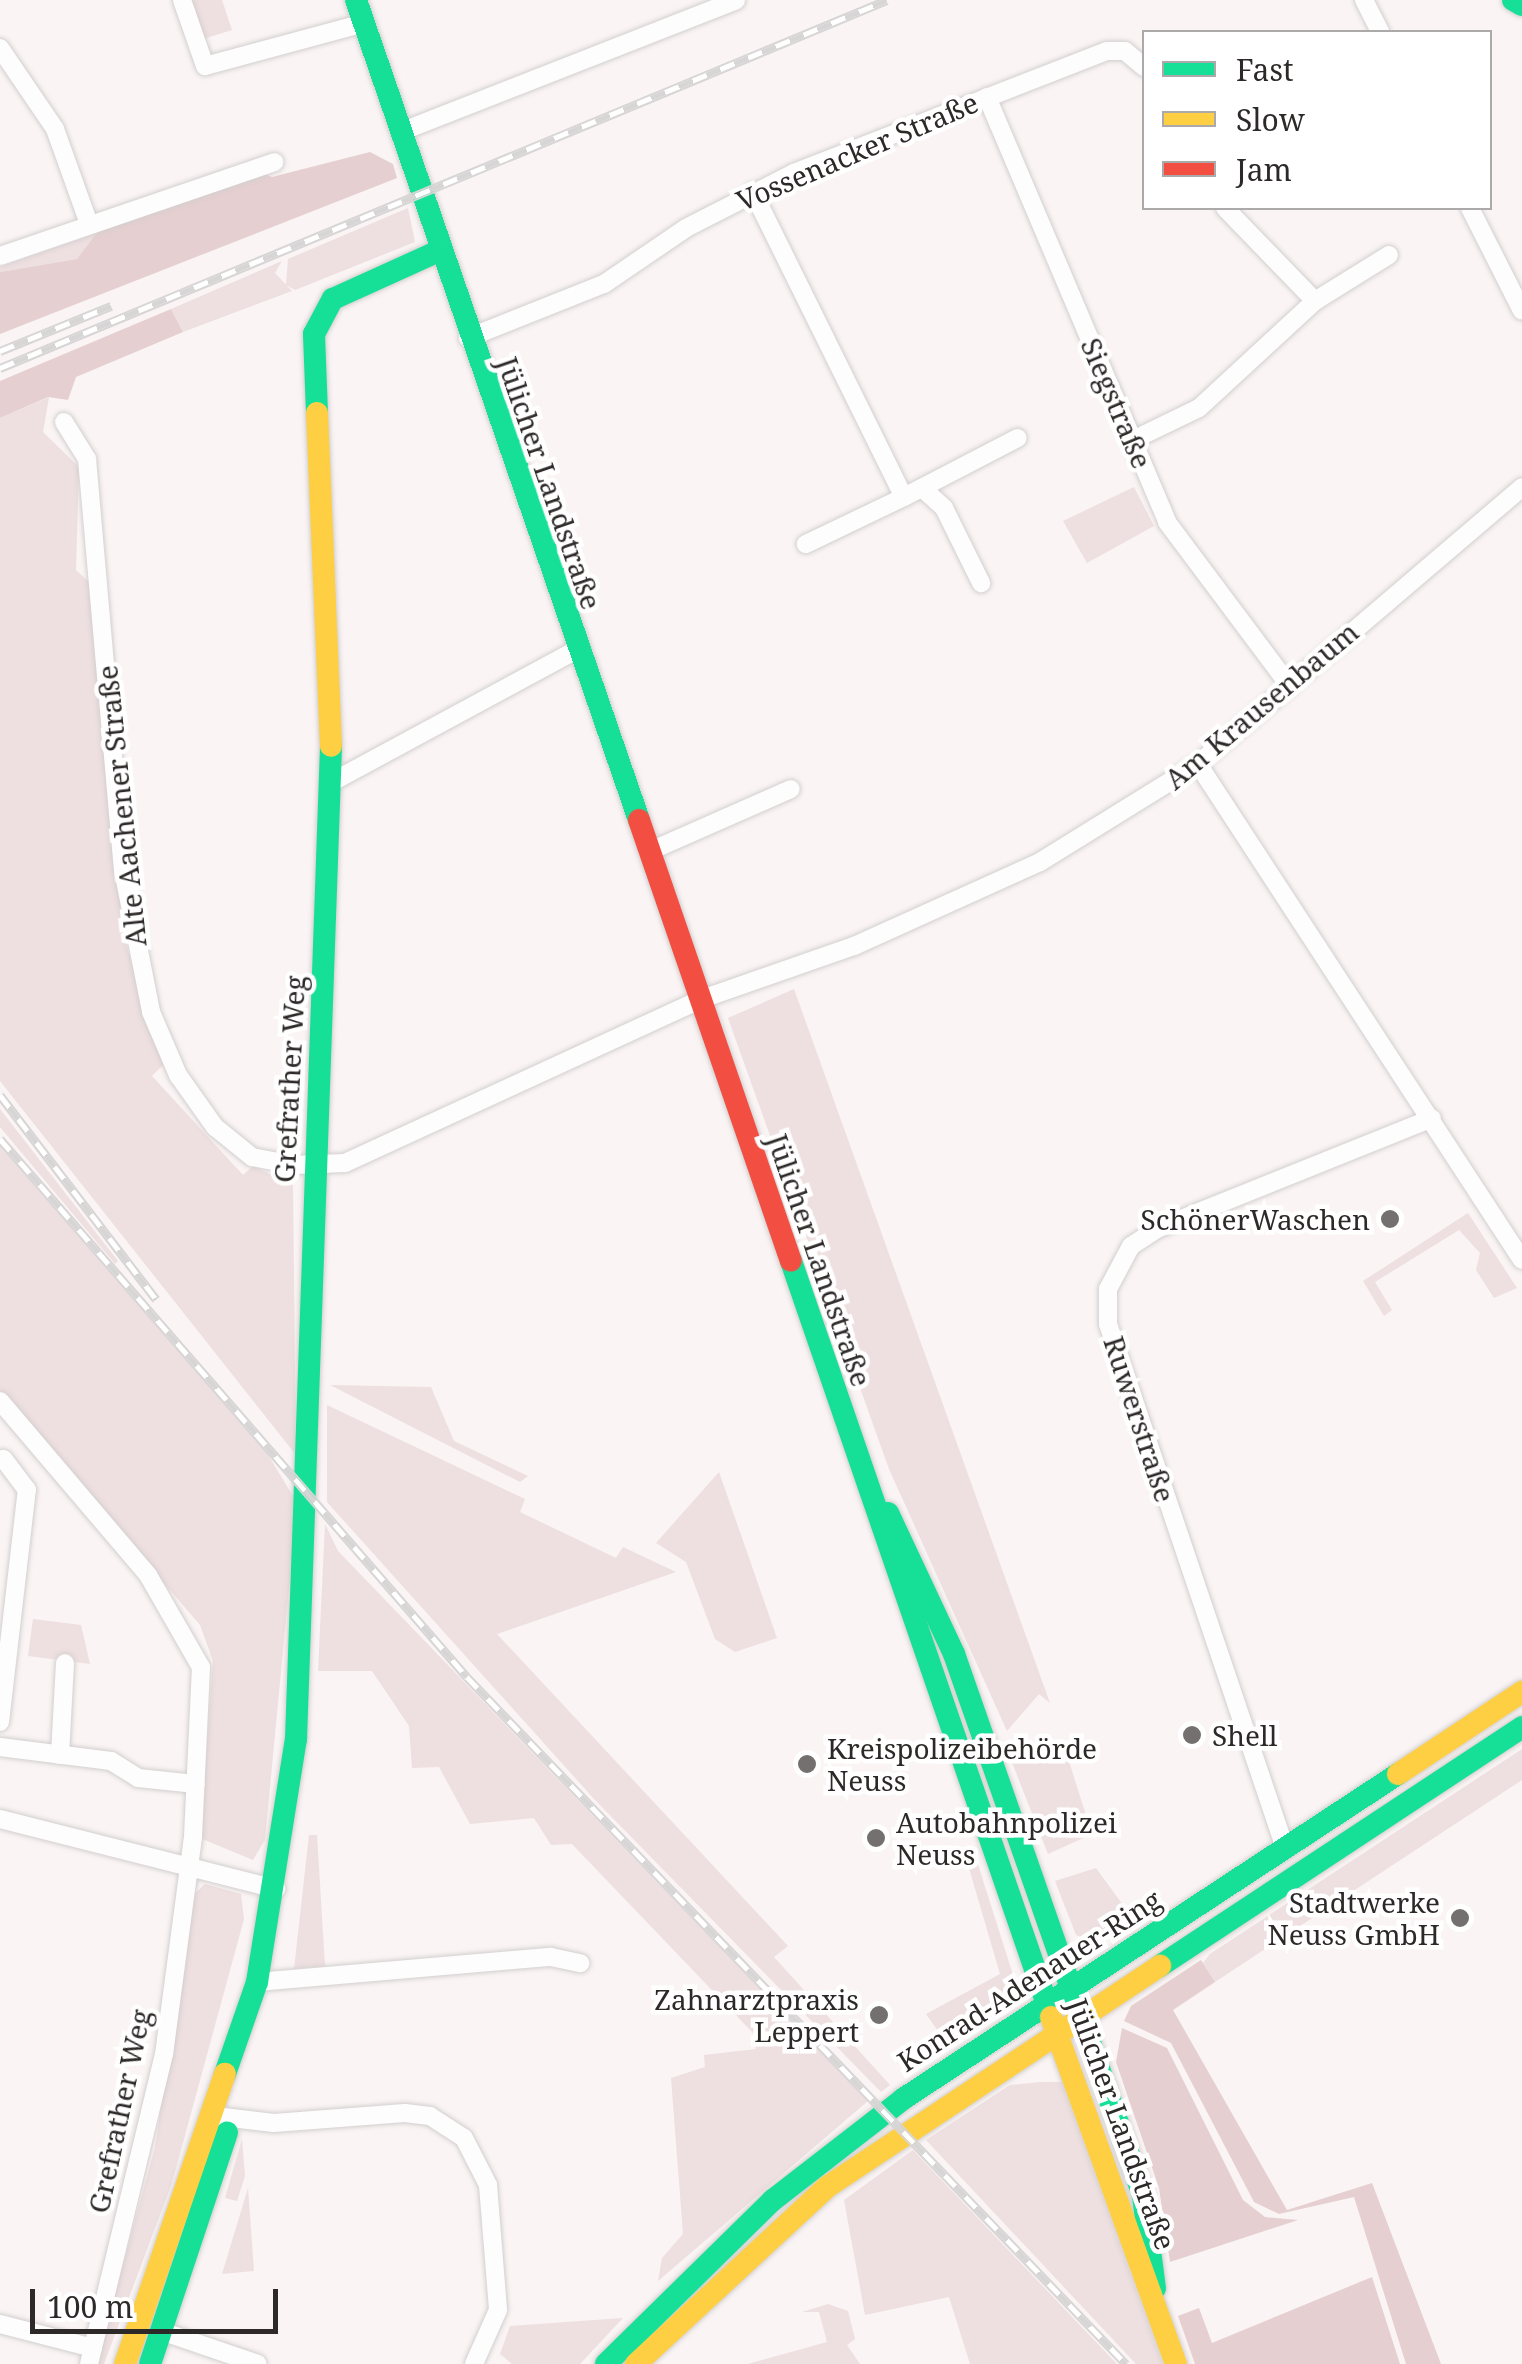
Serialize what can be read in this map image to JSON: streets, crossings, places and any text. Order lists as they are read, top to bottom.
{
  "streets": {
    "main road": ["Jülicher Landstraße", "Grefrather Weg", "Konrad-Adenauer-Ring"],
    "street": [
      "Vossenacker Straße",
      "Siegstraße",
      "Am Krausenbaum",
      "Alte Aachener Straße",
      "Ruwerstraße"
    ]
  },
  "crossings": [
    ["Vossenacker Straße", "Siegstraße"],
    ["Vossenacker Straße", "Jülicher Landstraße"],
    ["Siegstraße", "Am Krausenbaum"],
    ["Jülicher Landstraße", "Am Krausenbaum"],
    ["Jülicher Landstraße", "Grefrather Weg"],
    ["Jülicher Landstraße", "Konrad-Adenauer-Ring"],
    ["Am Krausenbaum", "Alte Aachener Straße"],
    ["Am Krausenbaum", "Grefrather Weg"],
    ["Alte Aachener Straße", "Grefrather Weg"],
    ["Ruwerstraße", "Konrad-Adenauer-Ring"]
  ],
  "places": [
    "SchönerWaschen",
    "Shell",
    "Kreispolizeibehörde Neuss",
    "Autobahnpolizei Neuss",
    "Stadtwerke Neuss GmbH",
    "Zahnarztpraxis Leppert"
  ],
  "legend": ["Fast", "Slow", "Jam"],
  "scale_bar": "100 m"
}
